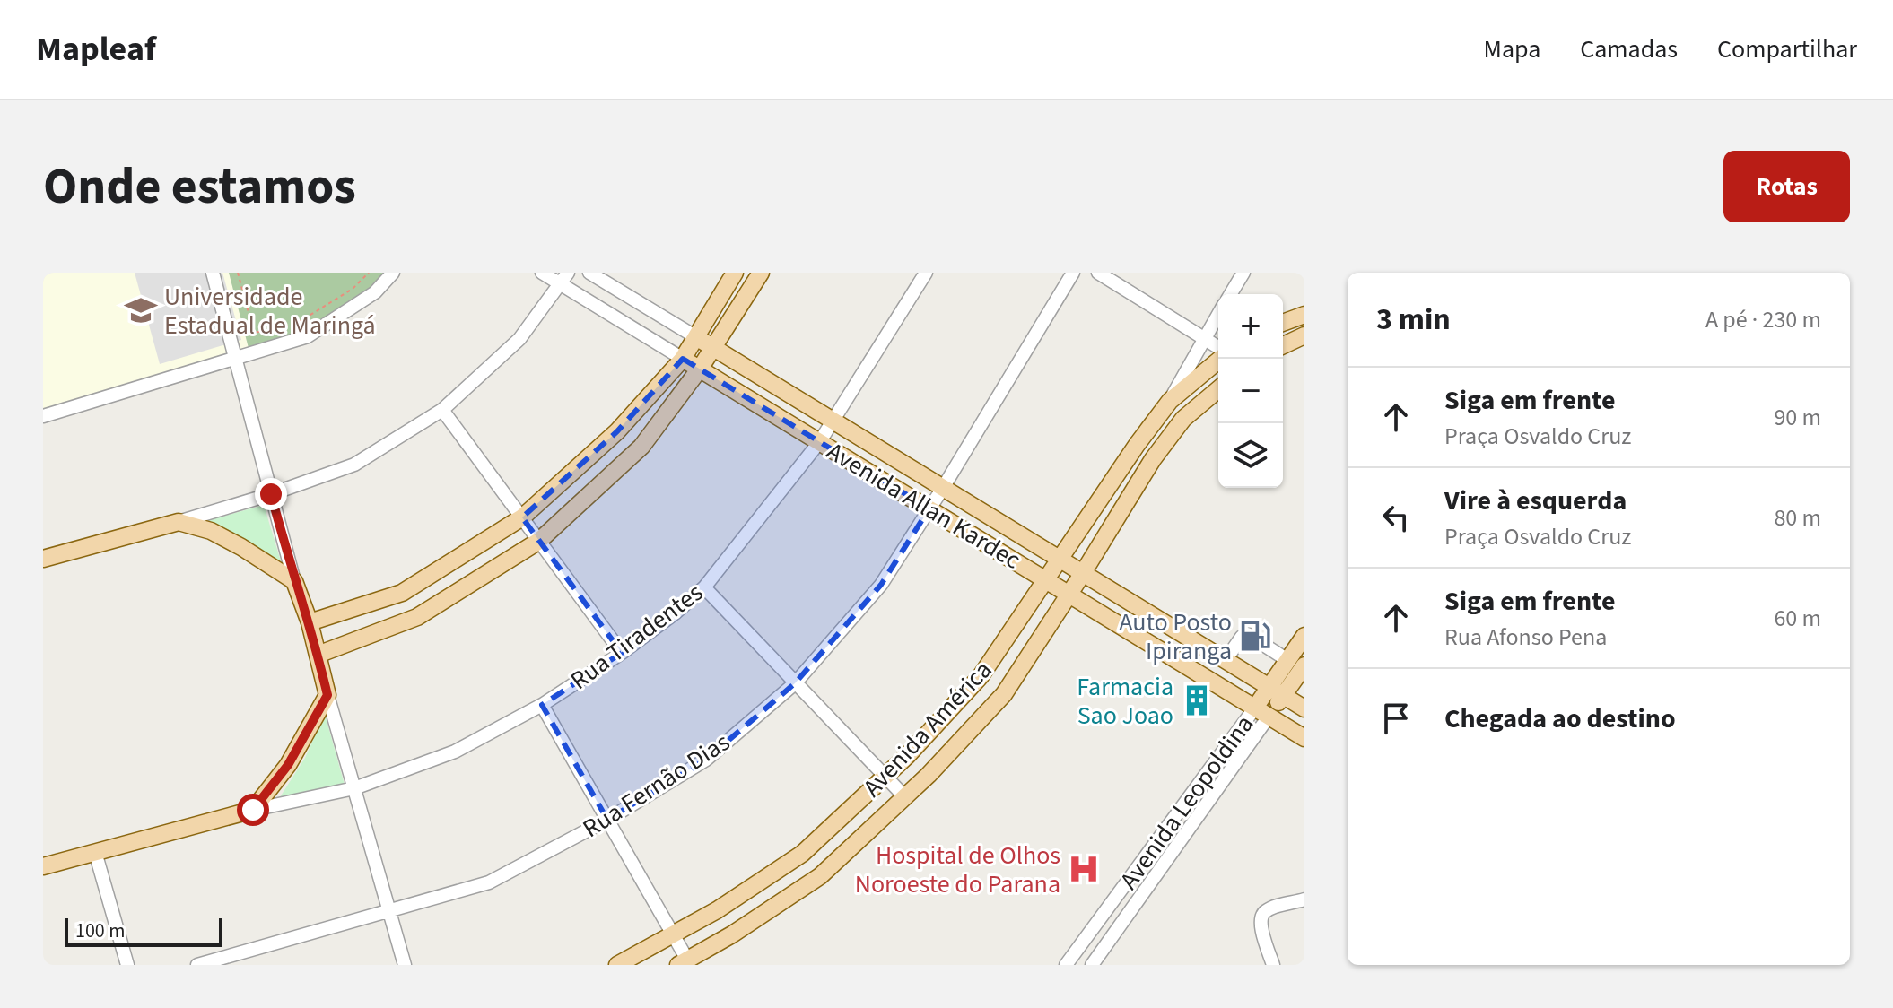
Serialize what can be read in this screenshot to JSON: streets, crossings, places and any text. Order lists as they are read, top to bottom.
{
  "streets": {
    "main road": ["Avenida Allan Kardec", "Avenida América", "Avenida Leopoldina"],
    "street": ["Rua Tiradentes", "Rua Fernão Dias"]
  },
  "crossings": [
    ["Avenida Allan Kardec", "Rua Tiradentes"],
    ["Avenida Allan Kardec", "Avenida América"],
    ["Avenida Allan Kardec", "Rua Fernão Dias"],
    ["Avenida Allan Kardec", "Avenida Leopoldina"]
  ],
  "places": {
    "school or university": ["Universidade Estadual de Maringá"],
    "fuel station": ["Auto Posto Ipiranga"],
    "building": ["Farmacia Sao Joao"],
    "hospital": ["Hospital de Olhos Noroeste do Parana"]
  },
  "scale_bar": "100 m",
  "page": {
    "header": "Mapleaf",
    "nav": ["Mapa", "Camadas", "Compartilhar"],
    "buttons": "Rotas",
    "title": "Onde estamos",
    "heading": ["3 min", "A pé · 230 m"],
    "map_buttons": ["+", "−"],
    "list": [
      ["Siga em frente", "Praça Osvaldo Cruz", "90 m"],
      ["Vire à esquerda", "Praça Osvaldo Cruz", "80 m"],
      ["Siga em frente", "Rua Afonso Pena", "60 m"],
      "Chegada ao destino"
    ],
    "scale": "100 m"
  }
}
